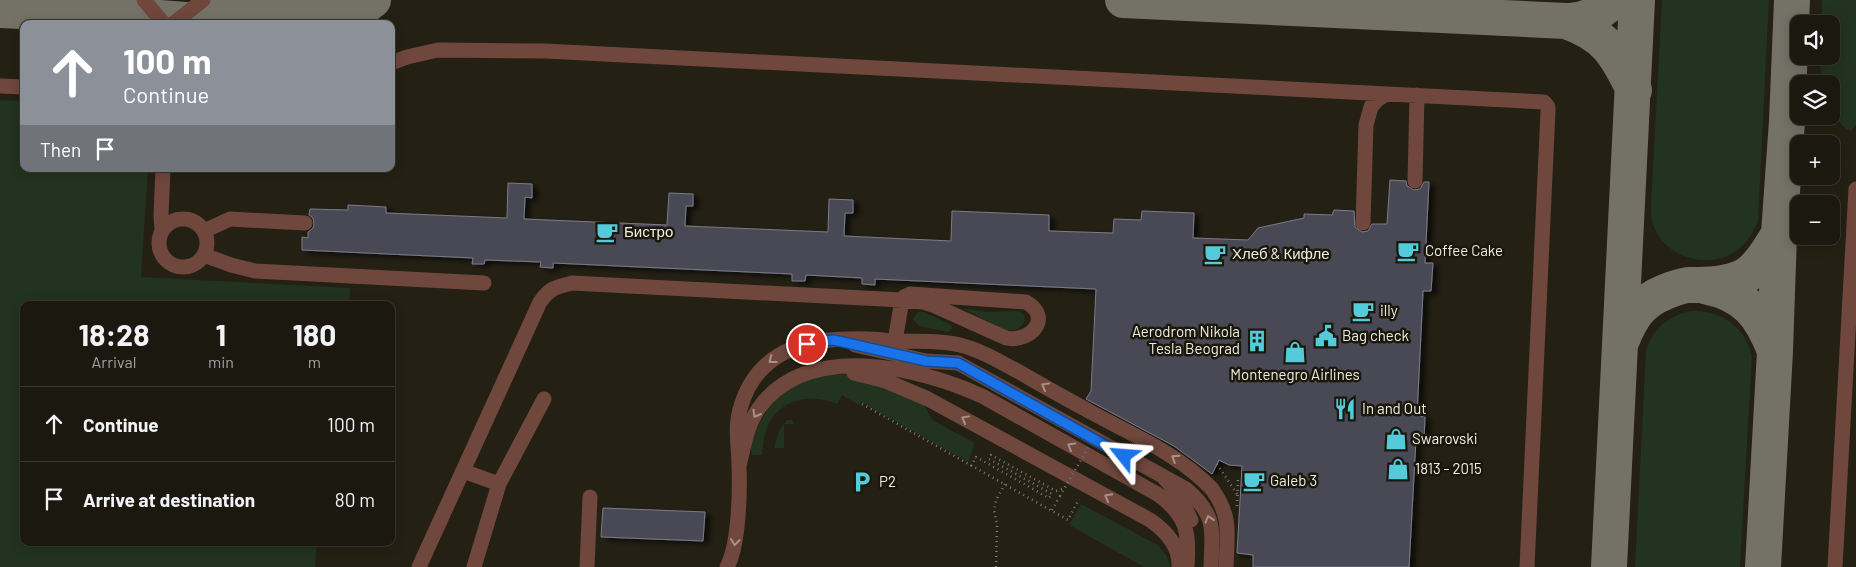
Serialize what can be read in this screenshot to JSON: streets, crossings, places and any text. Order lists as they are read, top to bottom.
{
  "places": {
    "cafe": [
      "Бистро",
      "Coffee Cake",
      "Хлеб & Кифле",
      "illy",
      "Galeb 3"
    ],
    "public building": ["Bag check"],
    "building": ["Aerodrom Nikola Tesla Beograd"],
    "shop": ["Montenegro Airlines", "Swarovski", "1813 - 2015"],
    "restaurant": ["In and Out"],
    "parking": ["P2"]
  },
  "page": {
    "map_buttons": ["+", "−"],
    "turn": ["100 m", "Continue"],
    "then": "Then",
    "eta": [
      "18:28",
      "Arrival",
      "1",
      "min",
      "180",
      "m"
    ],
    "list": [
      {
        "name": "Continue",
        "value": "100 m"
      },
      {
        "name": "Arrive at destination",
        "value": "80 m"
      }
    ]
  }
}
